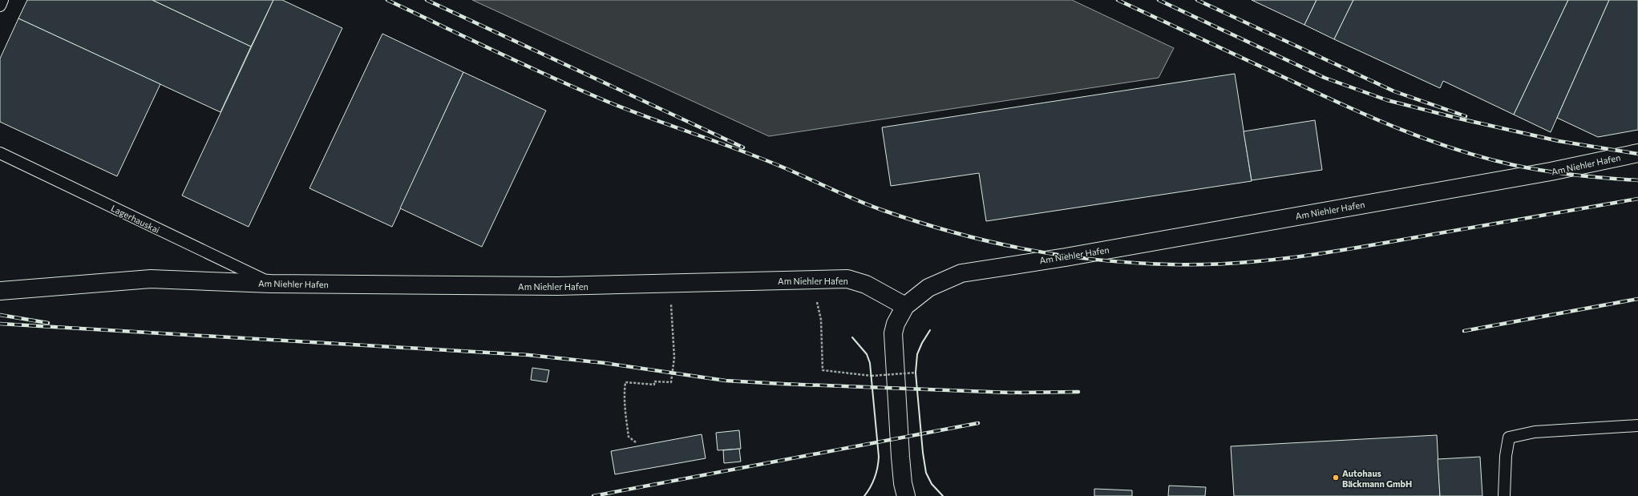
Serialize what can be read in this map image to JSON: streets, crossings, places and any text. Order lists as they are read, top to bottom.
{
  "streets": {
    "street": ["Am Niehler Hafen"],
    "lane": ["Lagerhauskai"]
  },
  "crossings": [
    ["Am Niehler Hafen", "Lagerhauskai"]
  ],
  "places": ["Autohaus Bäckmann GmbH"]
}
